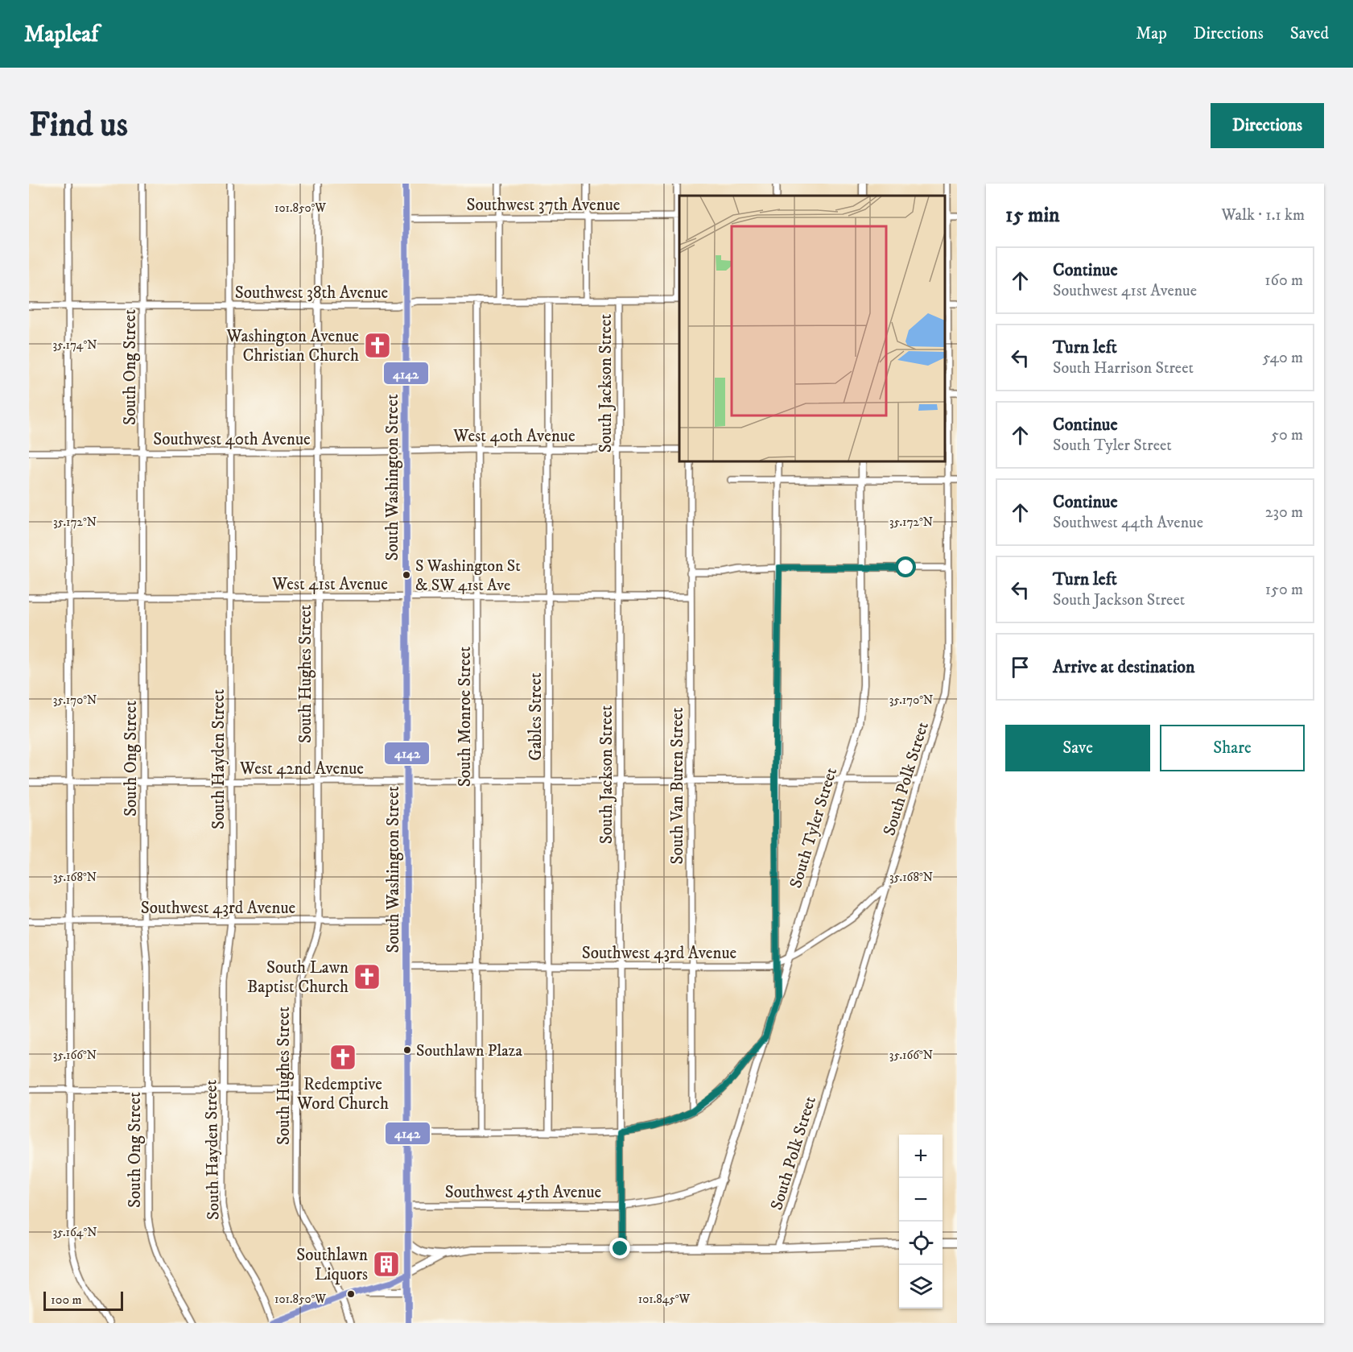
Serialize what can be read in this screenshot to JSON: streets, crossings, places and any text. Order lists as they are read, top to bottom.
{
  "streets": {
    "main road": ["South Washington Street", "South Tyler Street"],
    "street": [
      "Southwest 37th Avenue",
      "Southwest 38th Avenue",
      "South Ong Street",
      "South Jackson Street",
      "West 40th Avenue",
      "Southwest 40th Avenue",
      "West 41st Avenue",
      "South Hughes Street",
      "South Monroe Street",
      "Gables Street",
      "South Hayden Street",
      "West 42nd Avenue",
      "South Polk Street",
      "South Van Buren Street",
      "Southwest 43rd Avenue",
      "Southwest 45th Avenue"
    ]
  },
  "crossings": [
    ["Southwest 37th Avenue", "South Jackson Street"],
    ["Southwest 37th Avenue", "South Washington Street"],
    ["Southwest 38th Avenue", "South Ong Street"],
    ["Southwest 38th Avenue", "South Jackson Street"],
    ["Southwest 38th Avenue", "South Washington Street"],
    ["Southwest 38th Avenue", "South Hughes Street"],
    ["Southwest 38th Avenue", "South Monroe Street"],
    ["Southwest 38th Avenue", "Gables Street"],
    ["Southwest 38th Avenue", "South Hayden Street"],
    ["South Ong Street", "Southwest 40th Avenue"],
    ["South Ong Street", "West 41st Avenue"],
    ["South Ong Street", "West 42nd Avenue"],
    ["South Ong Street", "Southwest 43rd Avenue"],
    ["South Jackson Street", "West 40th Avenue"],
    ["South Jackson Street", "West 41st Avenue"],
    ["South Jackson Street", "West 42nd Avenue"],
    ["South Jackson Street", "Southwest 43rd Avenue"],
    ["South Jackson Street", "Southwest 45th Avenue"],
    ["West 40th Avenue", "Southwest 40th Avenue"],
    ["West 40th Avenue", "South Washington Street"],
    ["West 40th Avenue", "South Monroe Street"],
    ["West 40th Avenue", "Gables Street"],
    ["Southwest 40th Avenue", "South Washington Street"],
    ["Southwest 40th Avenue", "South Hughes Street"],
    ["Southwest 40th Avenue", "South Hayden Street"],
    ["South Washington Street", "West 41st Avenue"],
    ["South Washington Street", "West 42nd Avenue"],
    ["South Washington Street", "Southwest 43rd Avenue"],
    ["South Washington Street", "Southwest 45th Avenue"],
    ["West 41st Avenue", "South Hughes Street"],
    ["West 41st Avenue", "South Monroe Street"],
    ["West 41st Avenue", "Gables Street"],
    ["West 41st Avenue", "South Hayden Street"],
    ["West 41st Avenue", "South Van Buren Street"],
    ["South Hughes Street", "West 42nd Avenue"],
    ["South Hughes Street", "Southwest 43rd Avenue"],
    ["South Monroe Street", "West 42nd Avenue"],
    ["South Monroe Street", "Southwest 43rd Avenue"],
    ["Gables Street", "West 42nd Avenue"],
    ["Gables Street", "Southwest 43rd Avenue"],
    ["South Hayden Street", "West 42nd Avenue"],
    ["South Hayden Street", "Southwest 43rd Avenue"],
    ["West 42nd Avenue", "South Polk Street"],
    ["West 42nd Avenue", "South Van Buren Street"],
    ["West 42nd Avenue", "South Tyler Street"],
    ["South Polk Street", "Southwest 43rd Avenue"],
    ["South Van Buren Street", "Southwest 43rd Avenue"],
    ["South Tyler Street", "Southwest 43rd Avenue"],
    ["South Tyler Street", "Southwest 45th Avenue"]
  ],
  "places": {
    "church": ["Washington Avenue Christian Church", "South Lawn Baptist Church", "Redemptive Word Church"],
    "other": ["S Washington St & SW 41st Ave", "Southlawn Plaza"],
    "building": ["Southlawn Liquors"]
  },
  "lines": ["transit line 4142"],
  "scale_bar": "100 m",
  "page": {
    "header": "Mapleaf",
    "nav": ["Map", "Directions", "Saved"],
    "buttons": [
      "Directions",
      ["Save", "Share"]
    ],
    "title": "Find us",
    "heading": ["15 min", "Walk · 1.1 km"],
    "list": [
      ["Continue", "Southwest 41st Avenue", "160 m"],
      ["Turn left", "South Harrison Street", "540 m"],
      ["Continue", "South Tyler Street", "50 m"],
      ["Continue", "Southwest 44th Avenue", "230 m"],
      ["Turn left", "South Jackson Street", "150 m"],
      "Arrive at destination"
    ],
    "map_buttons": ["+", "−"],
    "scale": "100 m"
  },
  "coordinates": [
    "101.850°W",
    "35.174°N",
    "35.172°N",
    "35.170°N",
    "35.168°N",
    "35.166°N",
    "35.164°N",
    "101.845°W"
  ]
}
